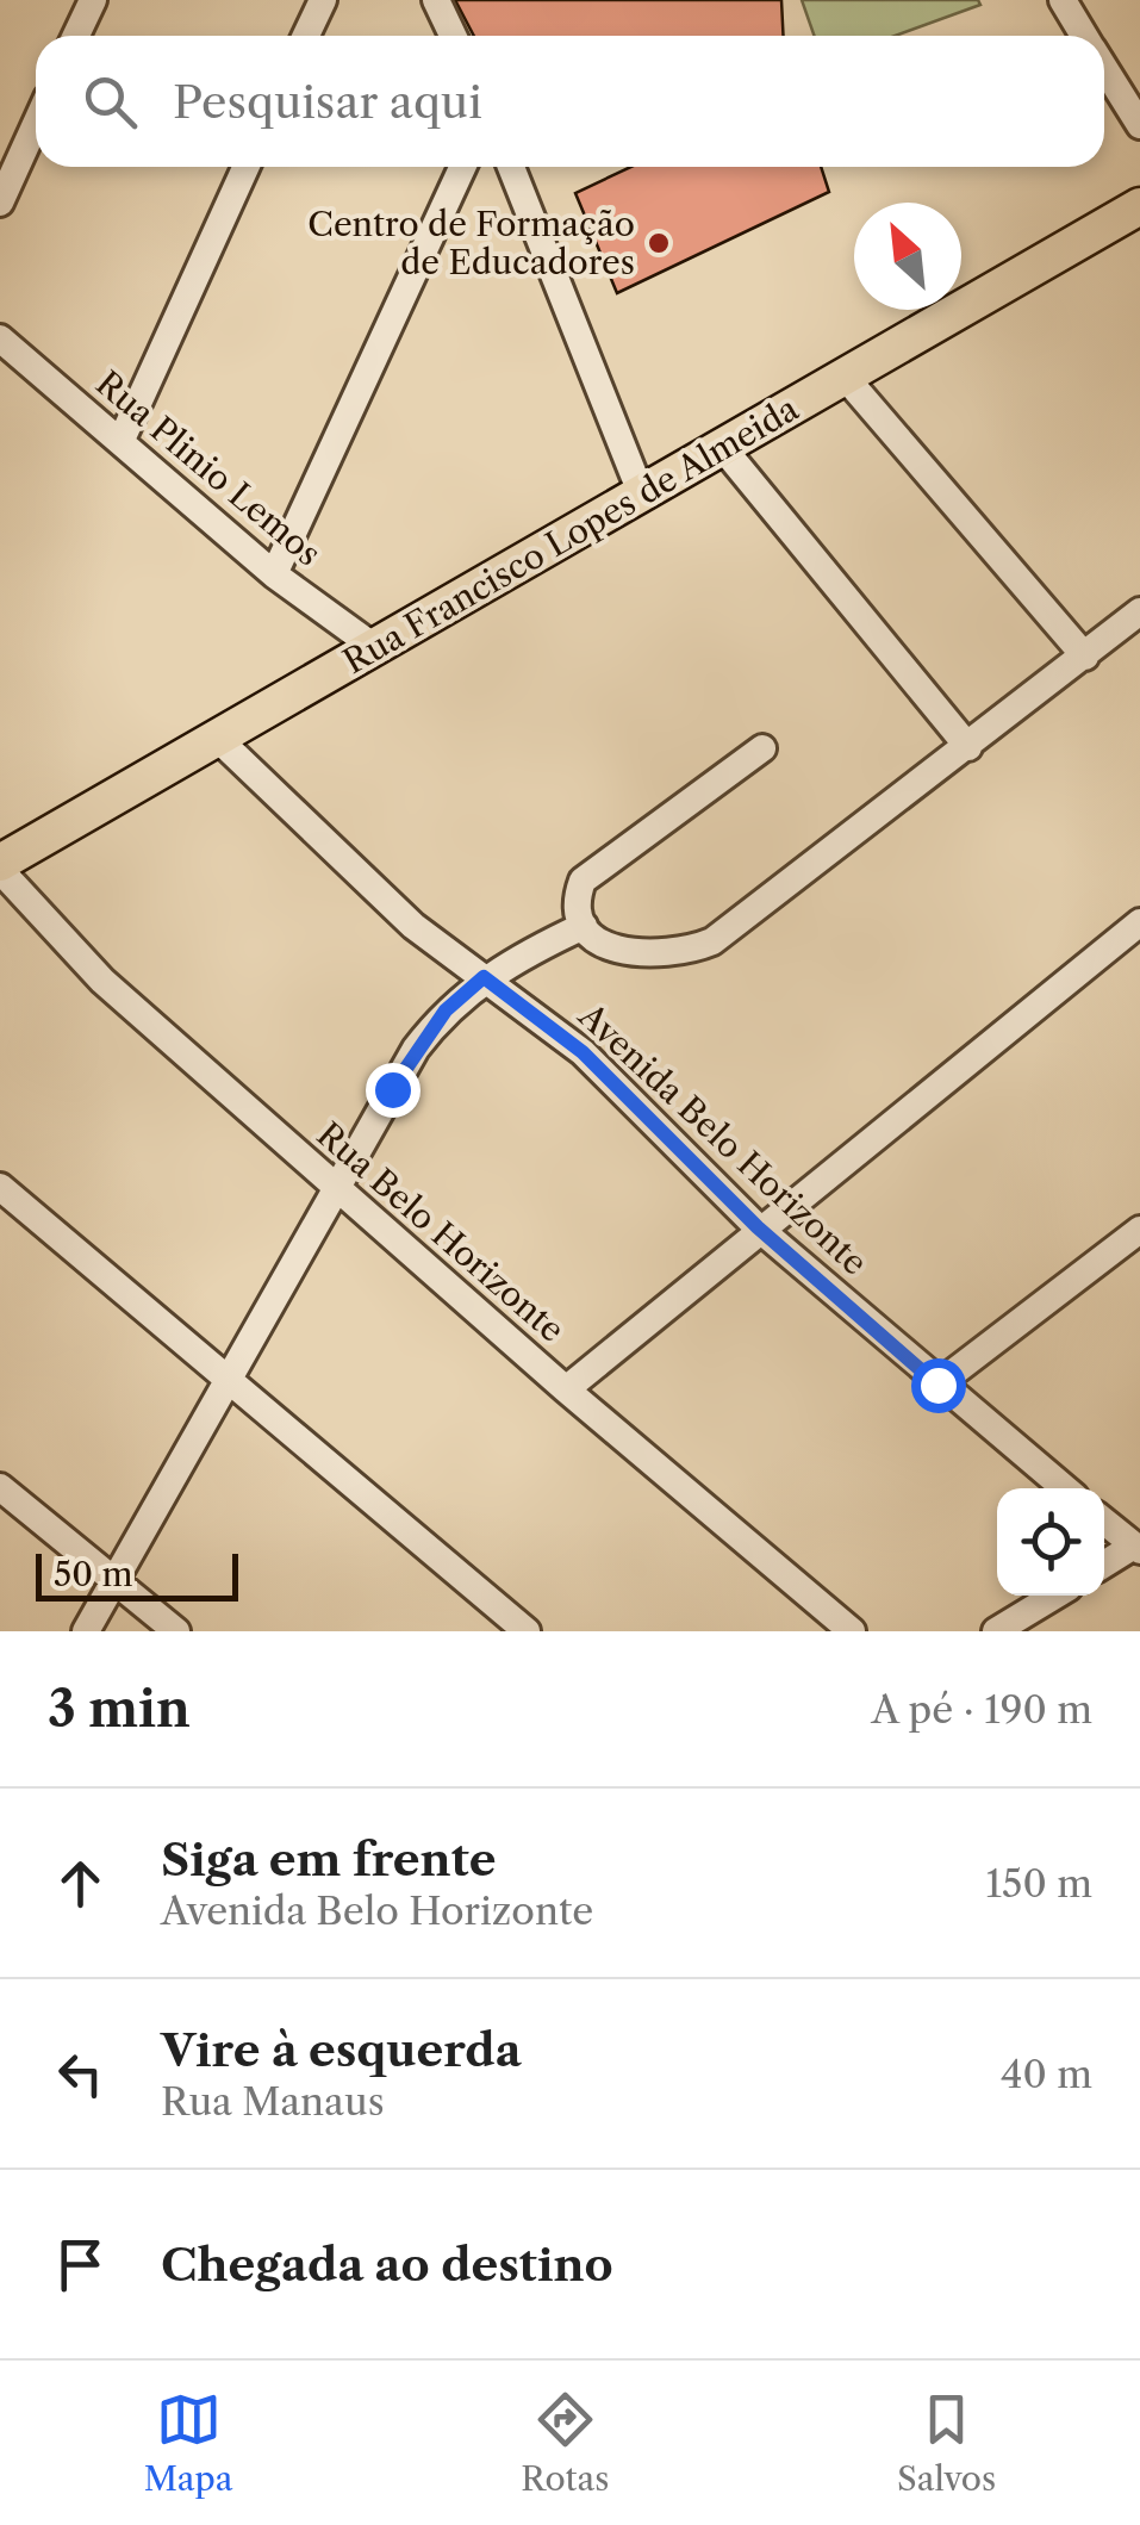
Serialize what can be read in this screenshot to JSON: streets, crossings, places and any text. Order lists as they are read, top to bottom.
{
  "streets": {
    "main road": ["Rua Francisco Lopes de Almeida"],
    "street": ["Rua Plinio Lemos", "Avenida Belo Horizonte", "Rua Belo Horizonte"]
  },
  "crossings": [
    ["Rua Plinio Lemos", "Rua Francisco Lopes de Almeida"],
    ["Rua Francisco Lopes de Almeida", "Avenida Belo Horizonte"],
    ["Rua Francisco Lopes de Almeida", "Rua Belo Horizonte"]
  ],
  "places": ["Centro de Formação de Educadores"],
  "scale_bar": "50 m",
  "north": "top left",
  "page": {
    "search": "Pesquisar aqui",
    "scale": "50 m",
    "heading": ["3 min", "A pé · 190 m"],
    "list": [
      ["Siga em frente", "Avenida Belo Horizonte", "150 m"],
      ["Vire à esquerda", "Rua Manaus", "40 m"],
      "Chegada ao destino"
    ],
    "nav": ["Mapa", "Rotas", "Salvos"]
  }
}
